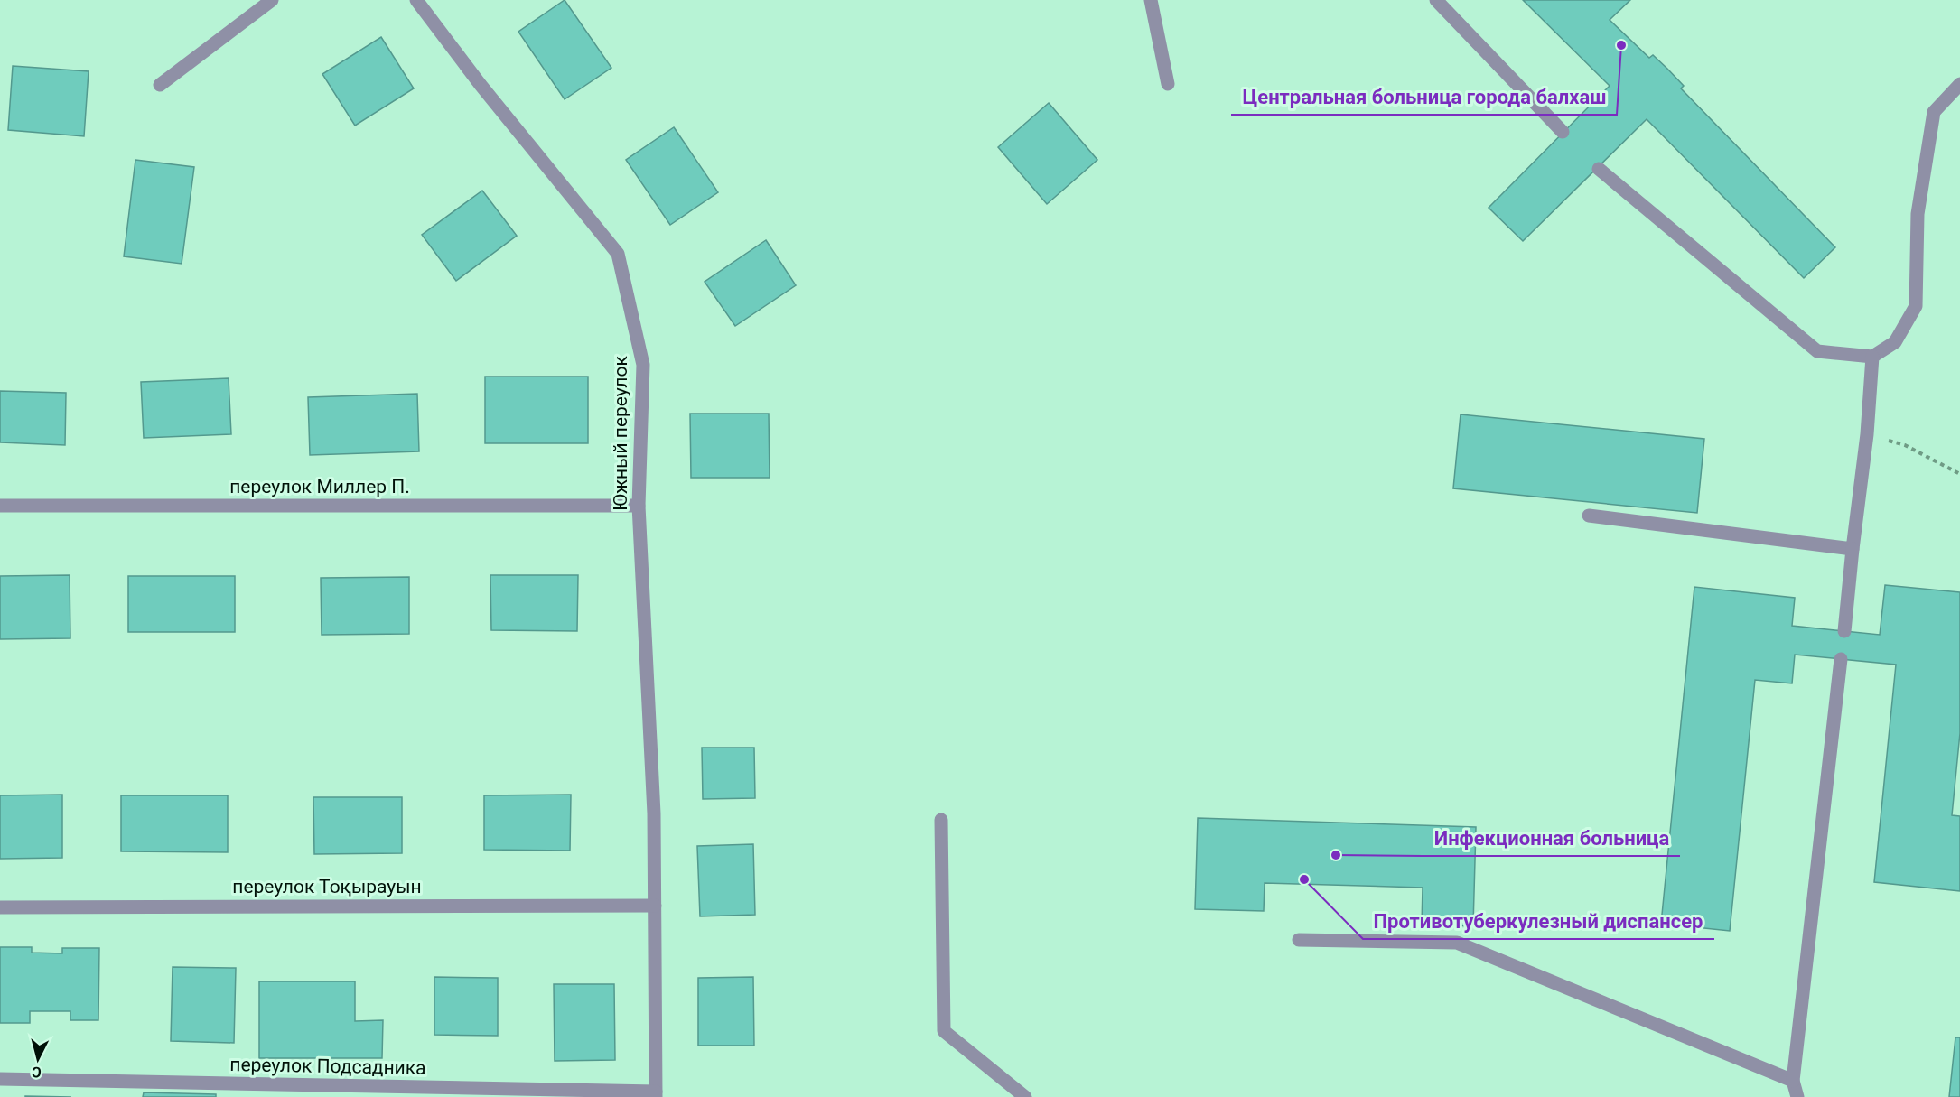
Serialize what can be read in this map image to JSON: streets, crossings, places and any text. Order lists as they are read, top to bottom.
{
  "streets": {
    "street": [
      "Южный переулок",
      "переулок Миллер П.",
      "переулок Тоқырауын",
      "переулок Подсадника"
    ]
  },
  "crossings": [
    ["Южный переулок", "переулок Миллер П."],
    ["Южный переулок", "переулок Тоқырауын"],
    ["Южный переулок", "переулок Подсадника"]
  ],
  "places": ["Центральная больница города балхаш", "Инфекционная больница", "Противотуберкулезный диспансер"],
  "north": "bottom"
}
